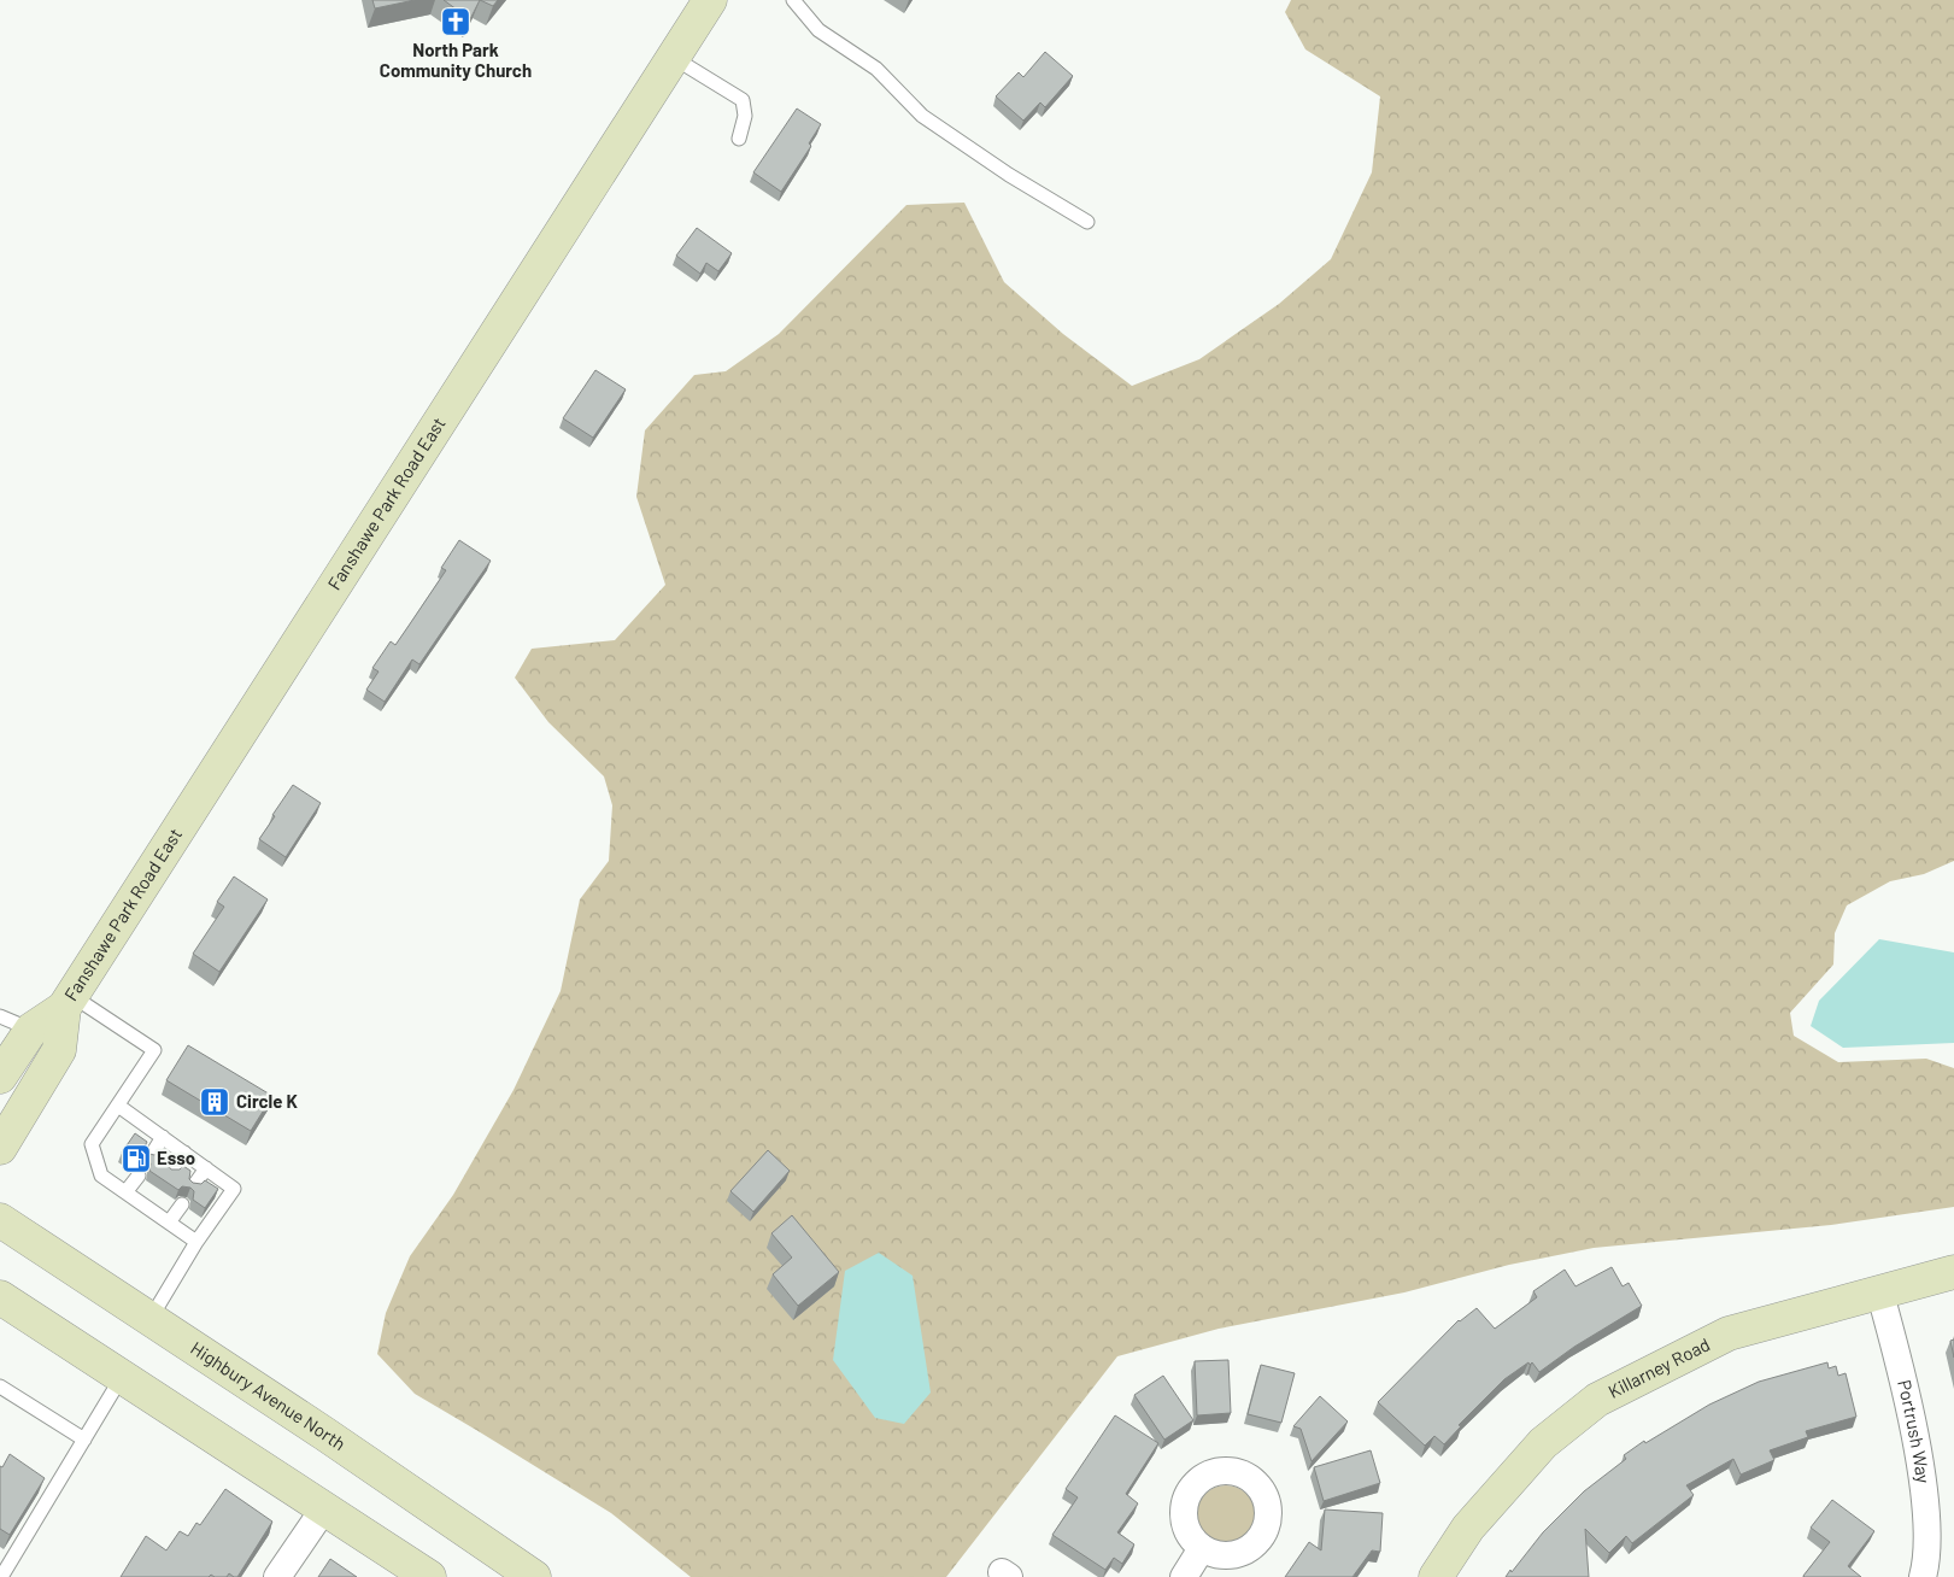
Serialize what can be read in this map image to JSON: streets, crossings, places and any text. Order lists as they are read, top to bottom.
{
  "streets": {
    "main road": ["Fanshawe Park Road East", "Killarney Road", "Highbury Avenue North"],
    "street": ["Portrush Way"]
  },
  "crossings": [
    ["Killarney Road", "Portrush Way"]
  ],
  "places": {
    "church": ["North Park Community Church"],
    "building": ["Circle K"],
    "fuel station": ["Esso"]
  }
}
